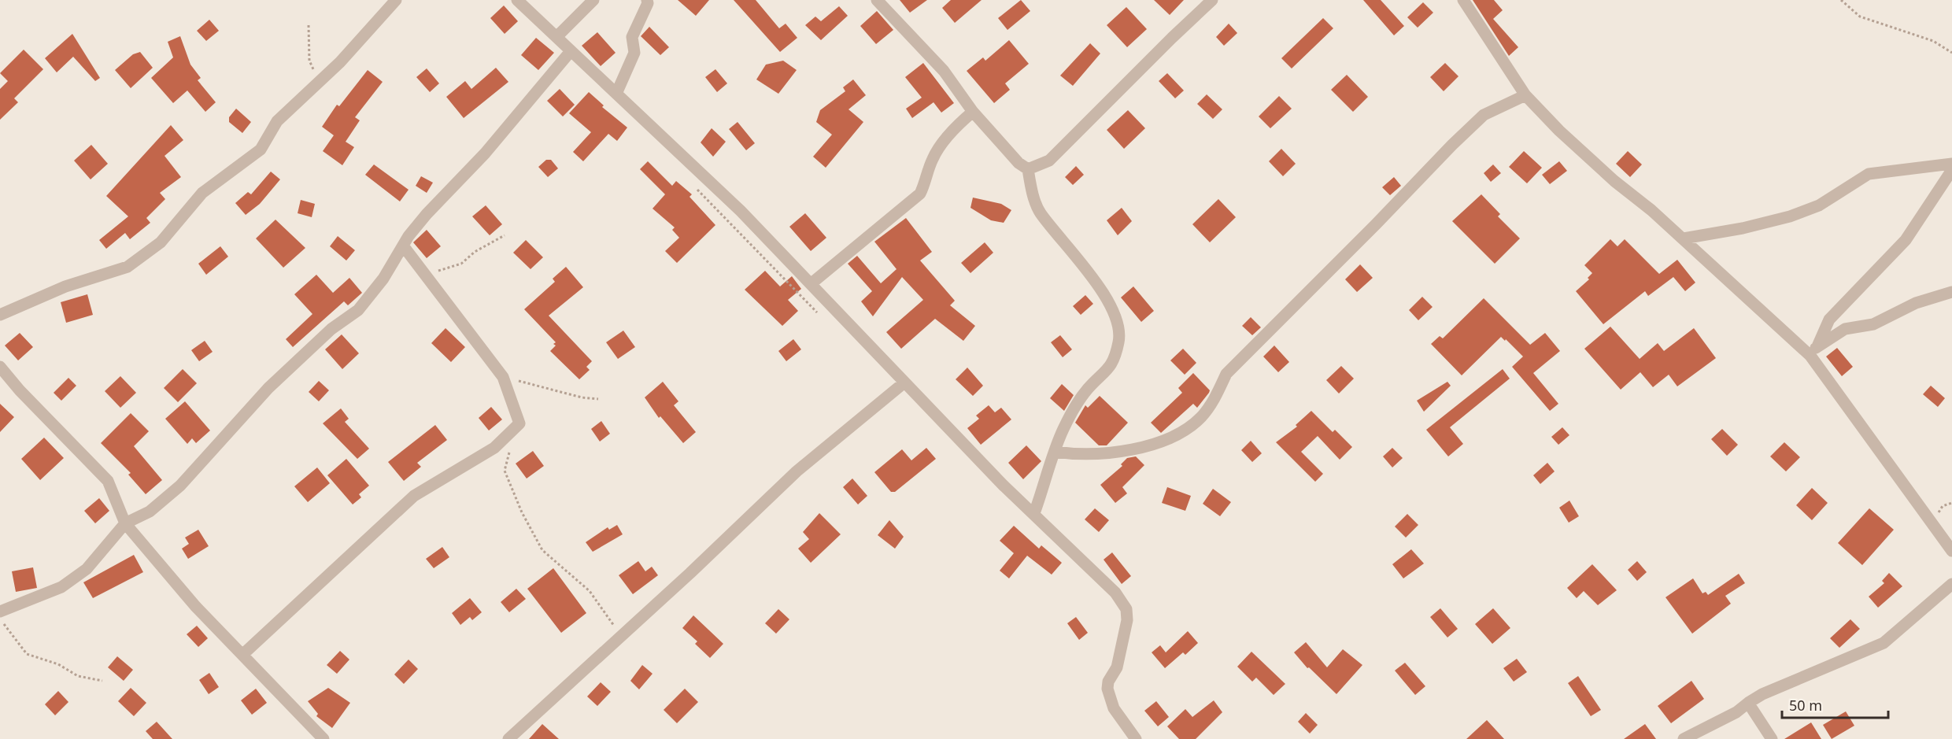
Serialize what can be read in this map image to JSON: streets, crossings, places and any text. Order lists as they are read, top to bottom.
{
  "scale_bar": "50 m"
}
